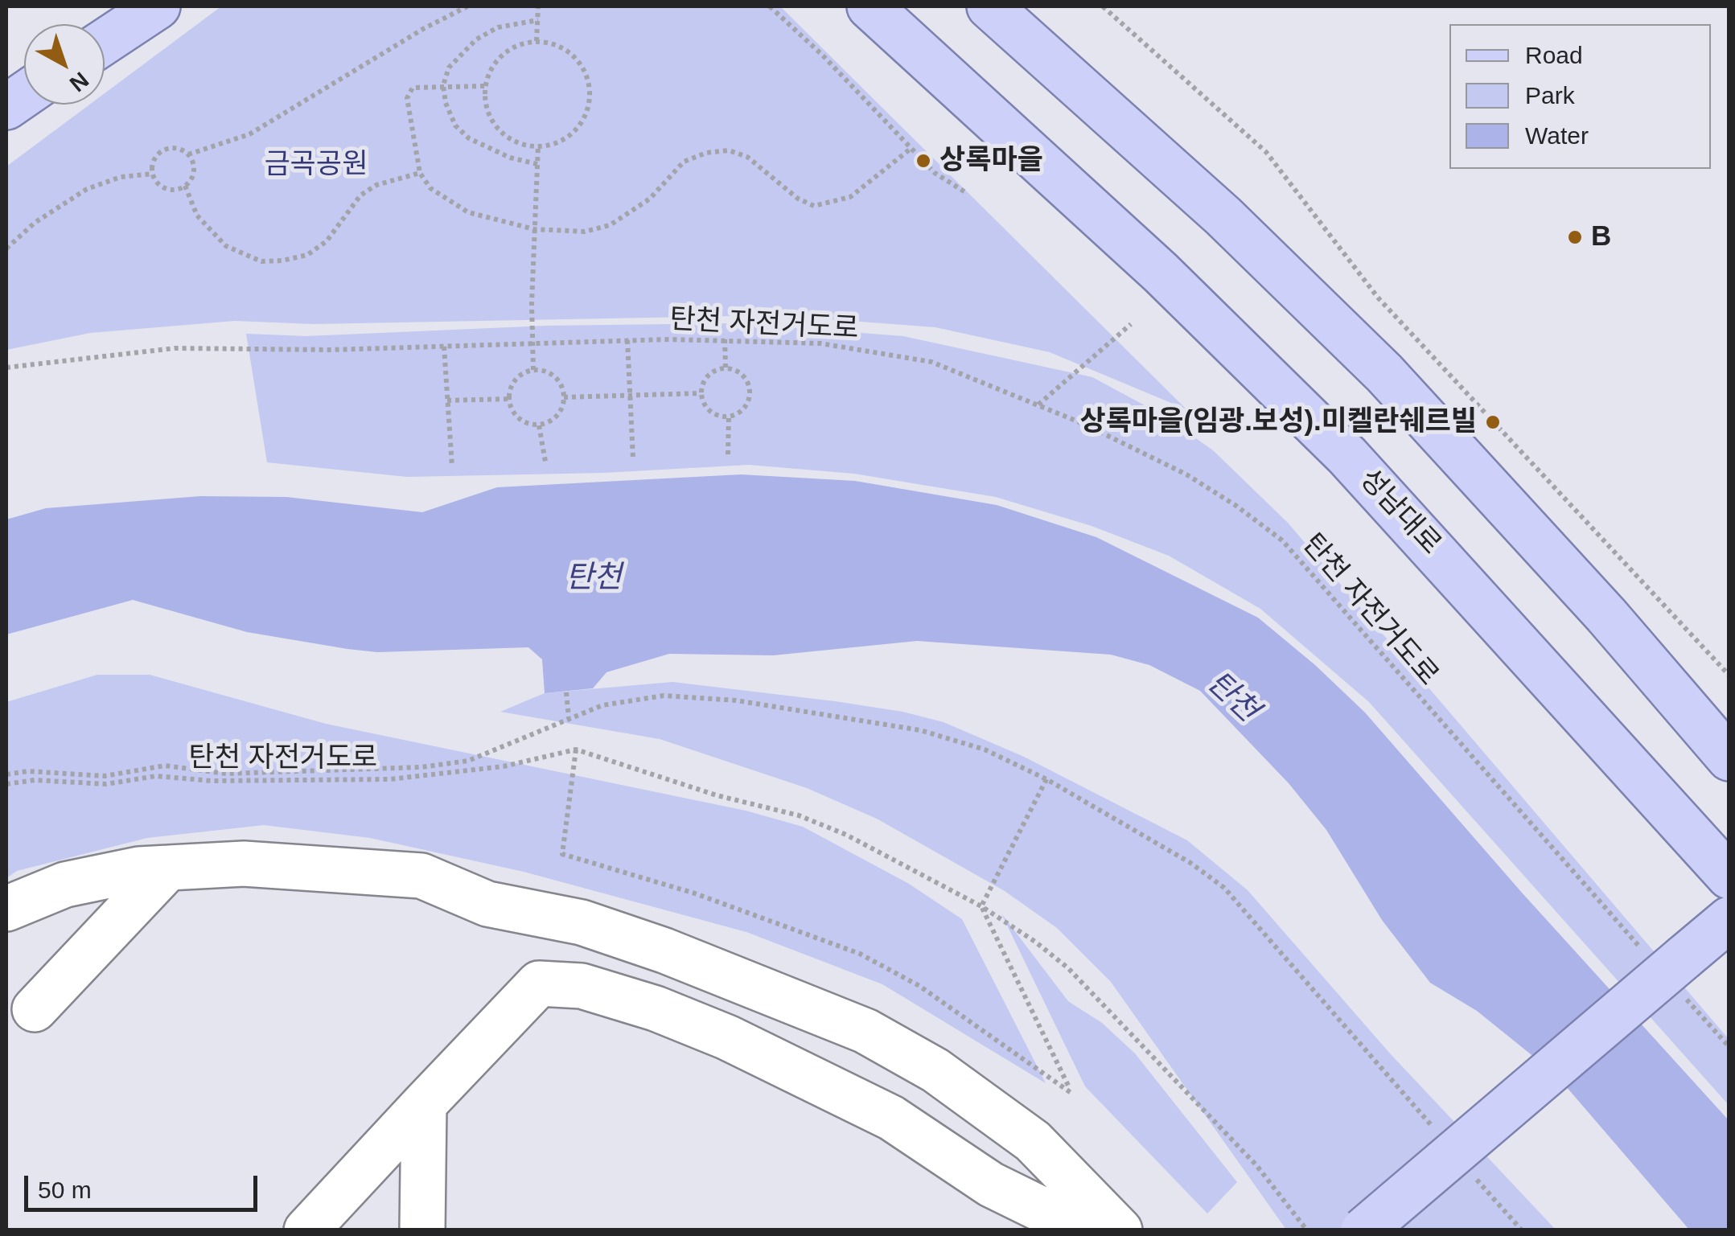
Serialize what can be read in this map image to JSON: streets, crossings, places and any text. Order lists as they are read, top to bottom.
{
  "streets": {
    "main road": ["성남대로"],
    "path": ["탄천 자전거도로"]
  },
  "water": ["탄천"],
  "parks": ["금곡공원"],
  "places": ["상록마을", "B", "상록마을(임광.보성).미켈란쉐르빌"],
  "legend": ["Road", "Park", "Water"],
  "scale_bar": "50 m",
  "north": "bottom right"
}
